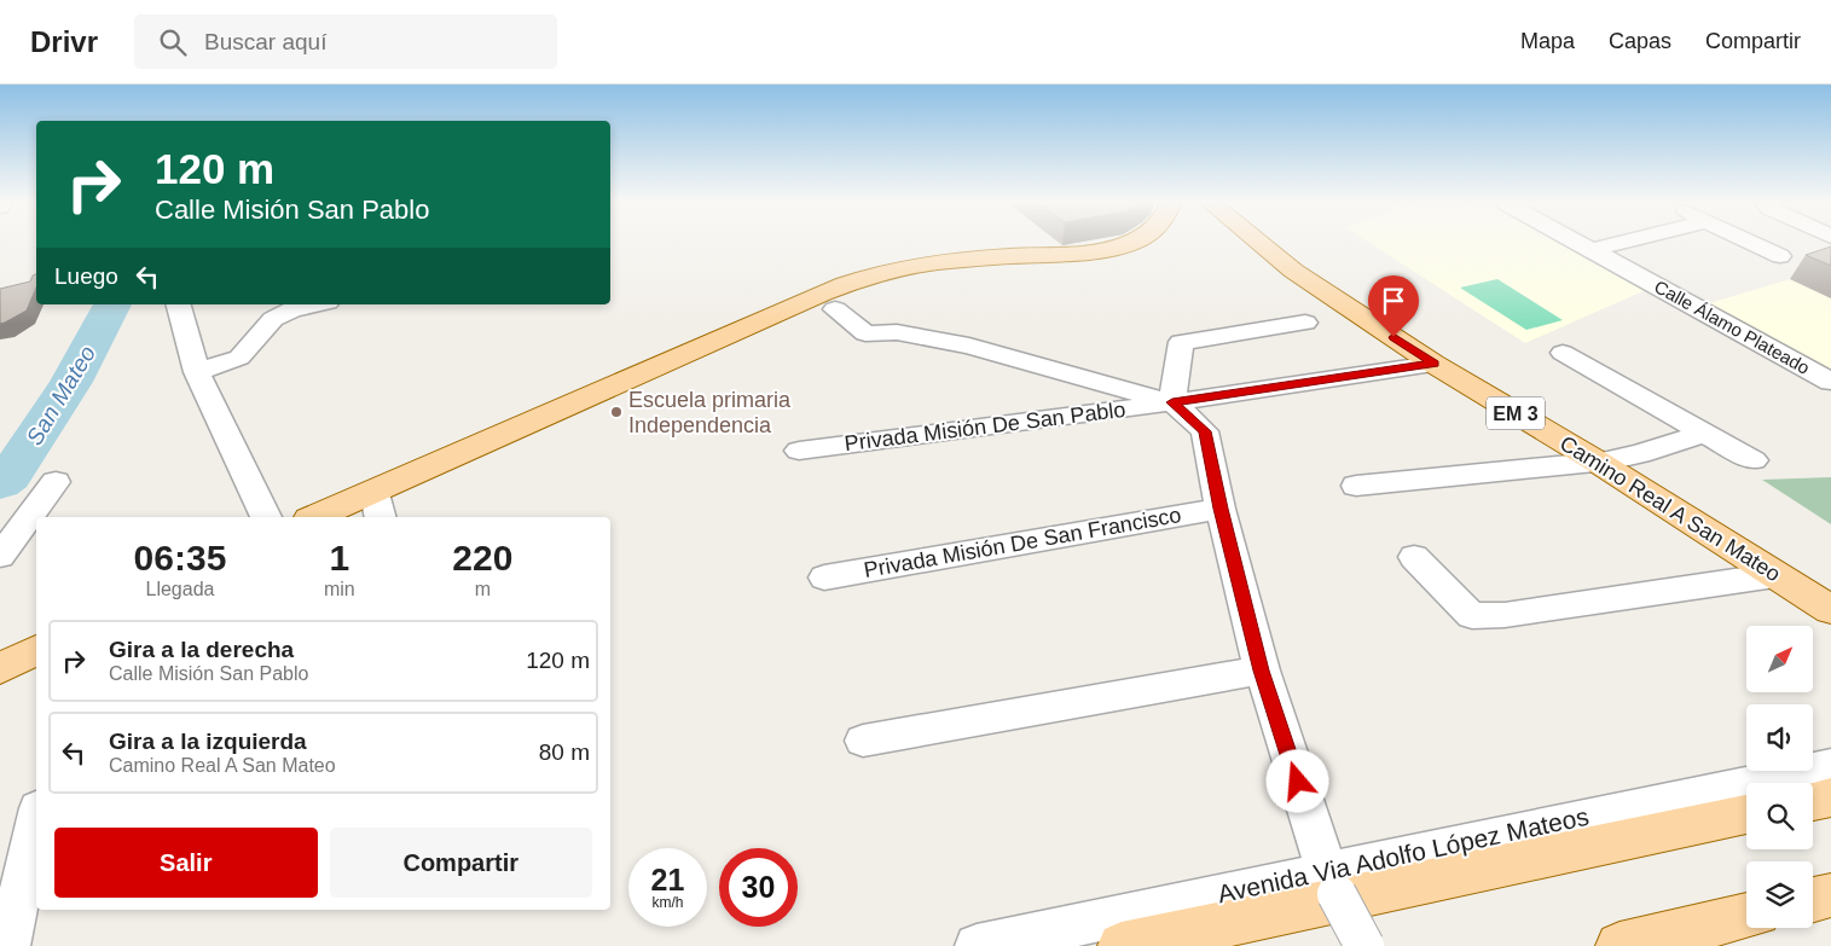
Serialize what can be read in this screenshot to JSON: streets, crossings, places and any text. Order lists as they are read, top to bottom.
{
  "streets": {
    "main road": ["EM 3", "Camino Real A San Mateo", "Avenida Via Adolfo López Mateos"],
    "street": ["Calle Álamo Plateado", "Privada Misión De San Pablo", "Privada Misión De San Francisco"]
  },
  "crossings": [
    ["Privada Misión De San Pablo", "Camino Real A San Mateo"]
  ],
  "water": ["San Mateo"],
  "places": ["Escuela primaria Independencia"],
  "north": "top right",
  "page": {
    "header": "Drivr",
    "search": "Buscar aquí",
    "nav": ["Mapa", "Capas", "Compartir"],
    "turn": ["120 m", "Calle Misión San Pablo"],
    "then": "Luego",
    "eta": [
      "06:35",
      "Llegada",
      "1",
      "min",
      "220",
      "m"
    ],
    "list": [
      {
        "name": "Gira a la derecha",
        "note": "Calle Misión San Pablo",
        "value": "120 m"
      },
      {
        "name": "Gira a la izquierda",
        "note": "Camino Real A San Mateo",
        "value": "80 m"
      }
    ],
    "buttons": ["Salir", "Compartir"],
    "speed": "21 km/h",
    "limit": "30"
  }
}
